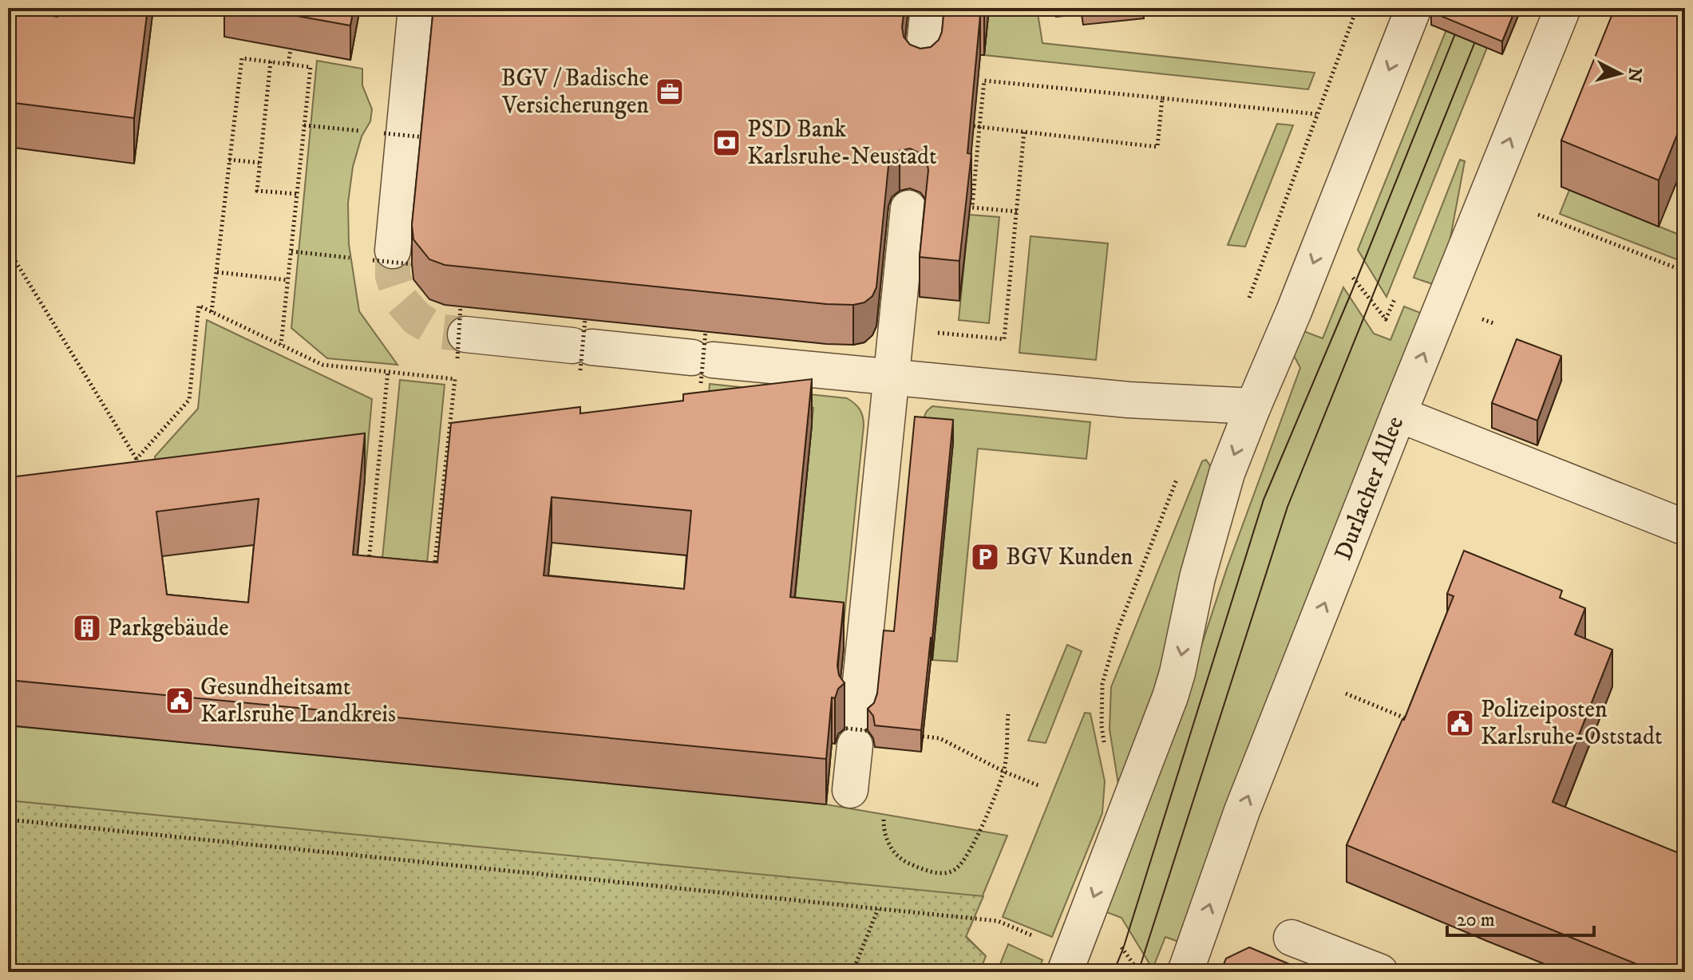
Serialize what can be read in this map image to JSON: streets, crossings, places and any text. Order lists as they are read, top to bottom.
{
  "streets": {
    "street": ["Durlacher Allee"]
  },
  "places": {
    "office": ["BGV / Badische Versicherungen"],
    "bank": ["PSD Bank Karlsruhe-Neustadt"],
    "parking": ["BGV Kunden"],
    "building": ["Parkgebäude"],
    "public building": ["Gesundheitsamt Karlsruhe Landkreis", "Polizeiposten Karlsruhe-Oststadt"]
  },
  "scale_bar": "20 m",
  "north": "right"
}
